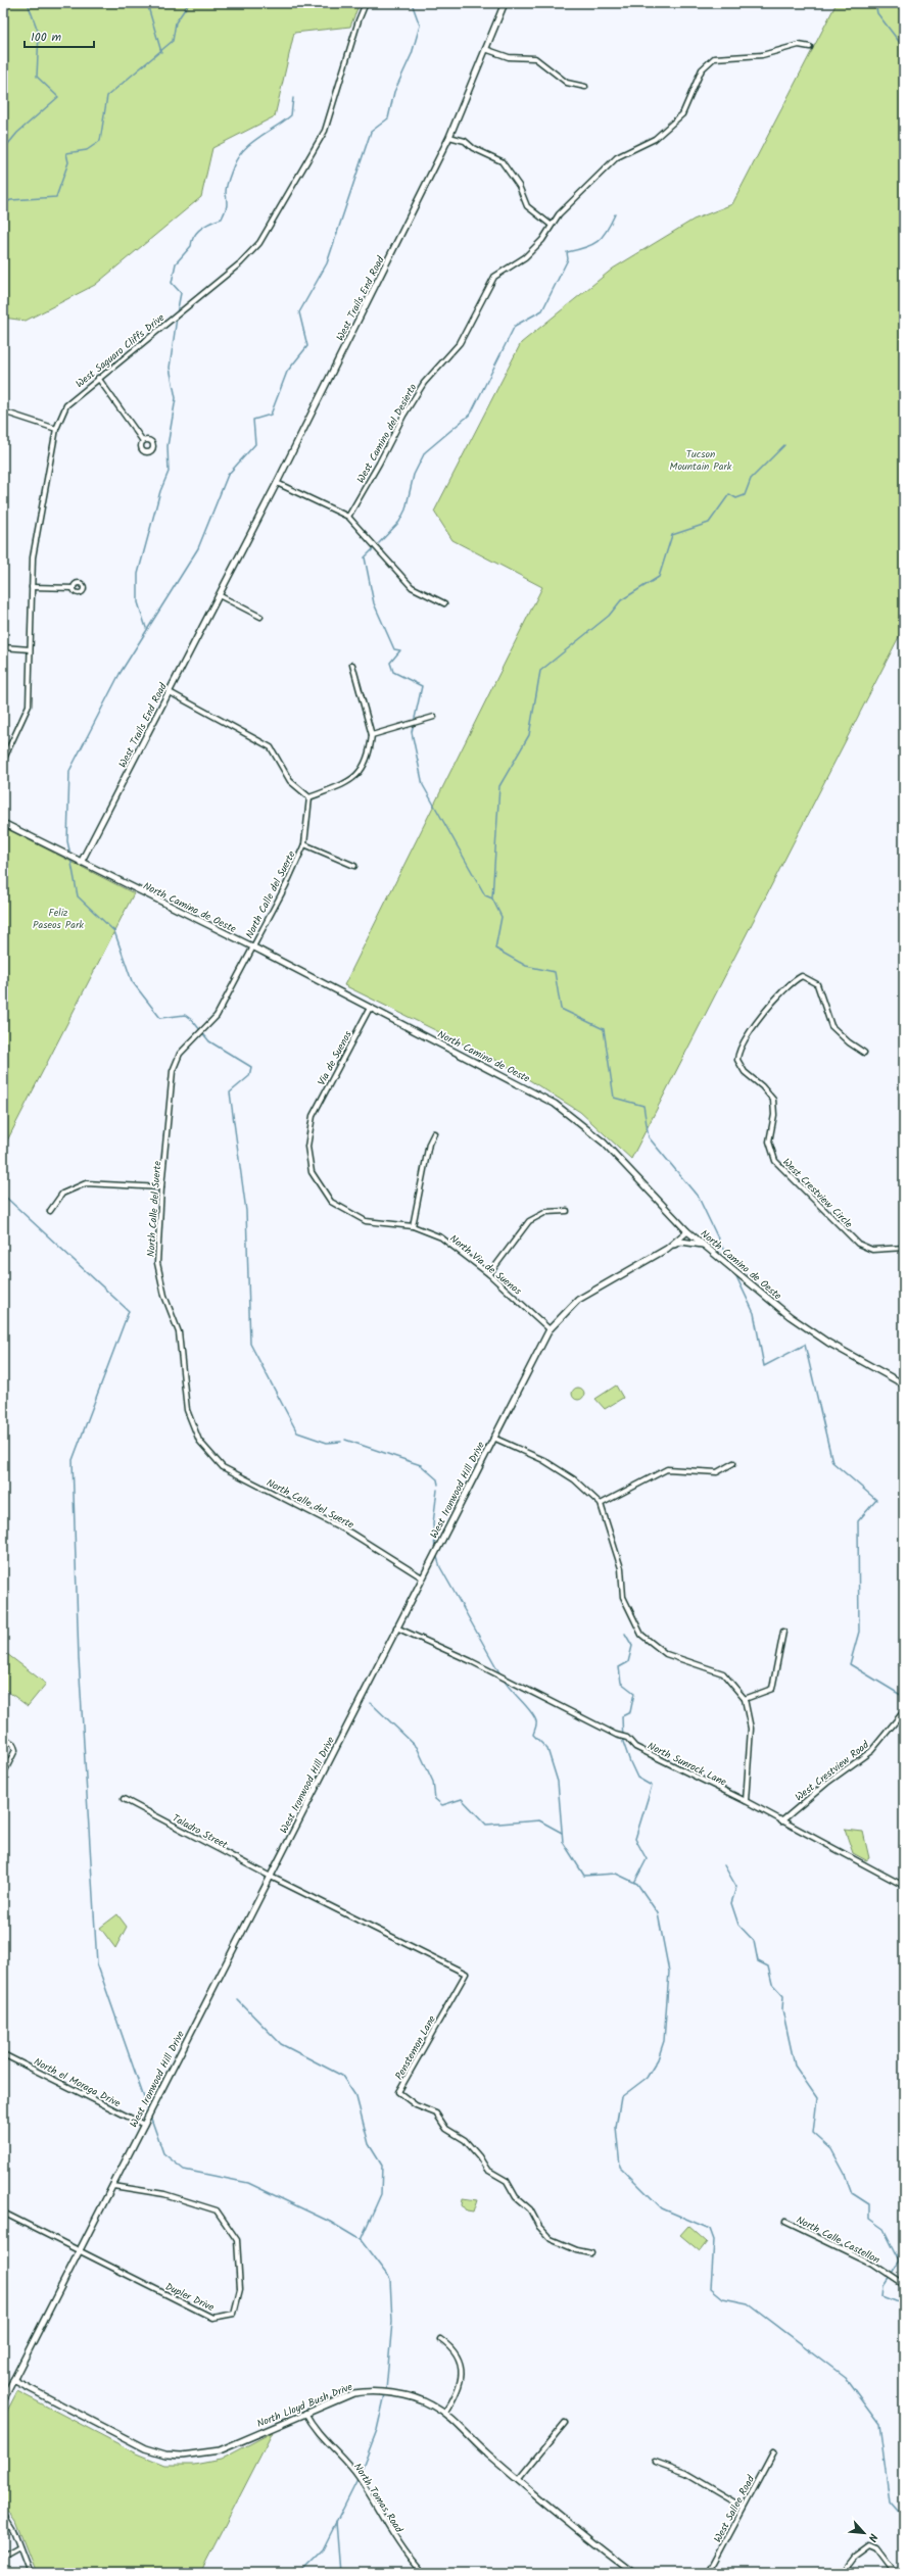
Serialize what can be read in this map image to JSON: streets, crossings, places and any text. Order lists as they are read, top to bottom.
{
  "streets": {
    "street": [
      "West Trails End Road",
      "West Saguaro Cliffs Drive",
      "West Camino del Desierto",
      "North Calle del Suerte",
      "North Camino de Oeste",
      "Via de Suenos",
      "West Crestview Circle",
      "North Via de Suenos",
      "West Ironwood Hill Drive",
      "North Sunrock Lane",
      "West Crestview Road",
      "Taladro Street",
      "Penstemon Lane",
      "North el Moraga Drive",
      "North Calle Castellon",
      "Dupler Drive",
      "North Lloyd Bush Drive",
      "North Tomas Road",
      "West Sallee Road"
    ]
  },
  "crossings": [
    ["West Trails End Road", "North Camino de Oeste"],
    ["North Calle del Suerte", "North Camino de Oeste"],
    ["North Calle del Suerte", "West Ironwood Hill Drive"],
    ["North Camino de Oeste", "Via de Suenos"],
    ["North Camino de Oeste", "West Ironwood Hill Drive"],
    ["Via de Suenos", "North Via de Suenos"],
    ["North Via de Suenos", "West Ironwood Hill Drive"],
    ["West Ironwood Hill Drive", "North Sunrock Lane"],
    ["West Ironwood Hill Drive", "Taladro Street"],
    ["West Ironwood Hill Drive", "Penstemon Lane"],
    ["West Ironwood Hill Drive", "North el Moraga Drive"],
    ["West Ironwood Hill Drive", "Dupler Drive"],
    ["West Ironwood Hill Drive", "North Lloyd Bush Drive"],
    ["North Sunrock Lane", "West Crestview Road"],
    ["Taladro Street", "Penstemon Lane"],
    ["North Lloyd Bush Drive", "North Tomas Road"]
  ],
  "parks": ["Tucson Mountain Park", "Feliz Paseos Park"],
  "scale_bar": "100 m",
  "north": "bottom right"
}
